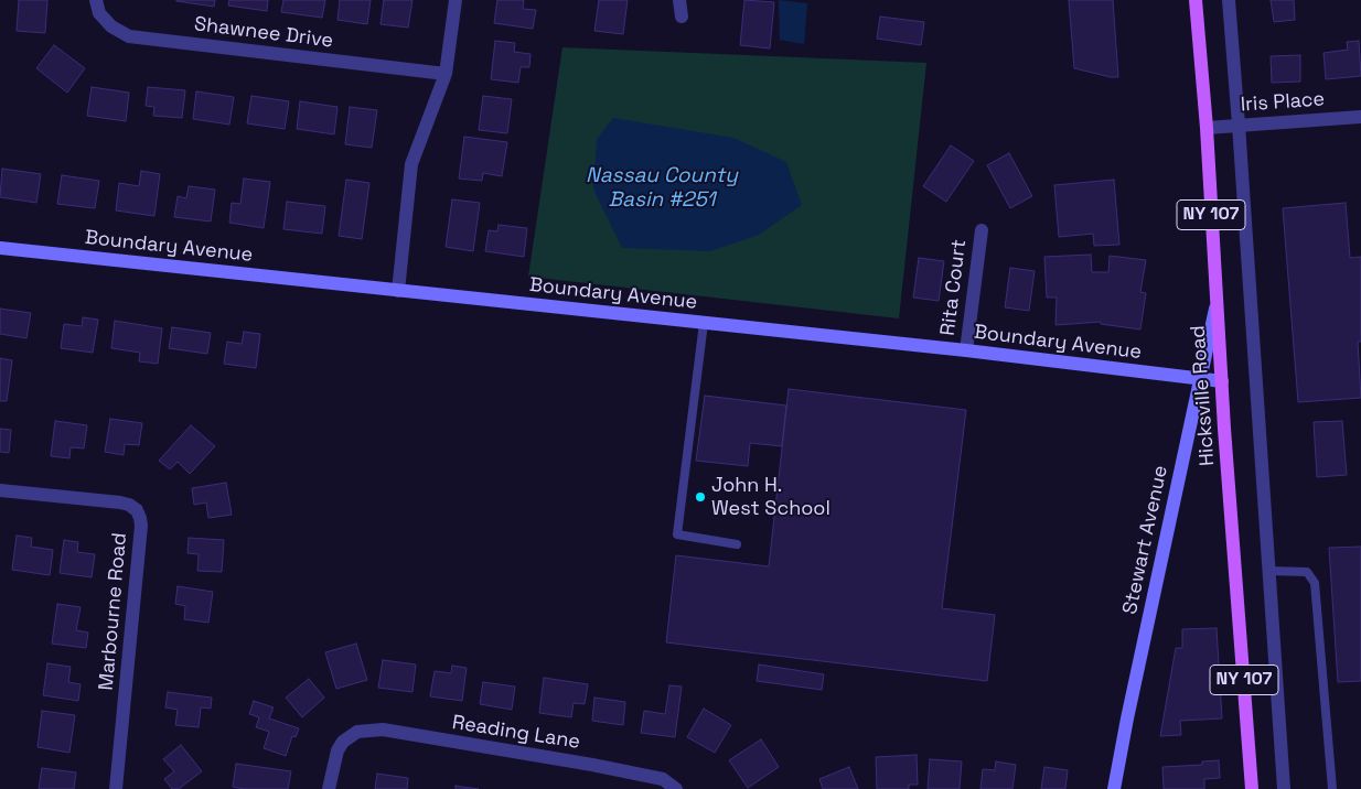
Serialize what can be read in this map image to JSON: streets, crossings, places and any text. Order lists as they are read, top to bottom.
{
  "streets": {
    "main road": [
      "NY 107",
      "Boundary Avenue",
      "Hicksville Road",
      "Stewart Avenue"
    ],
    "street": [
      "Shawnee Drive",
      "Iris Place",
      "Rita Court",
      "Marbourne Road",
      "Reading Lane"
    ]
  },
  "crossings": [
    ["Iris Place", "Hicksville Road"],
    ["Boundary Avenue", "Rita Court"],
    ["Boundary Avenue", "Hicksville Road"],
    ["Boundary Avenue", "Stewart Avenue"],
    ["Hicksville Road", "Stewart Avenue"]
  ],
  "water": ["Nassau County Basin #251"],
  "places": ["John H. West School"]
}
